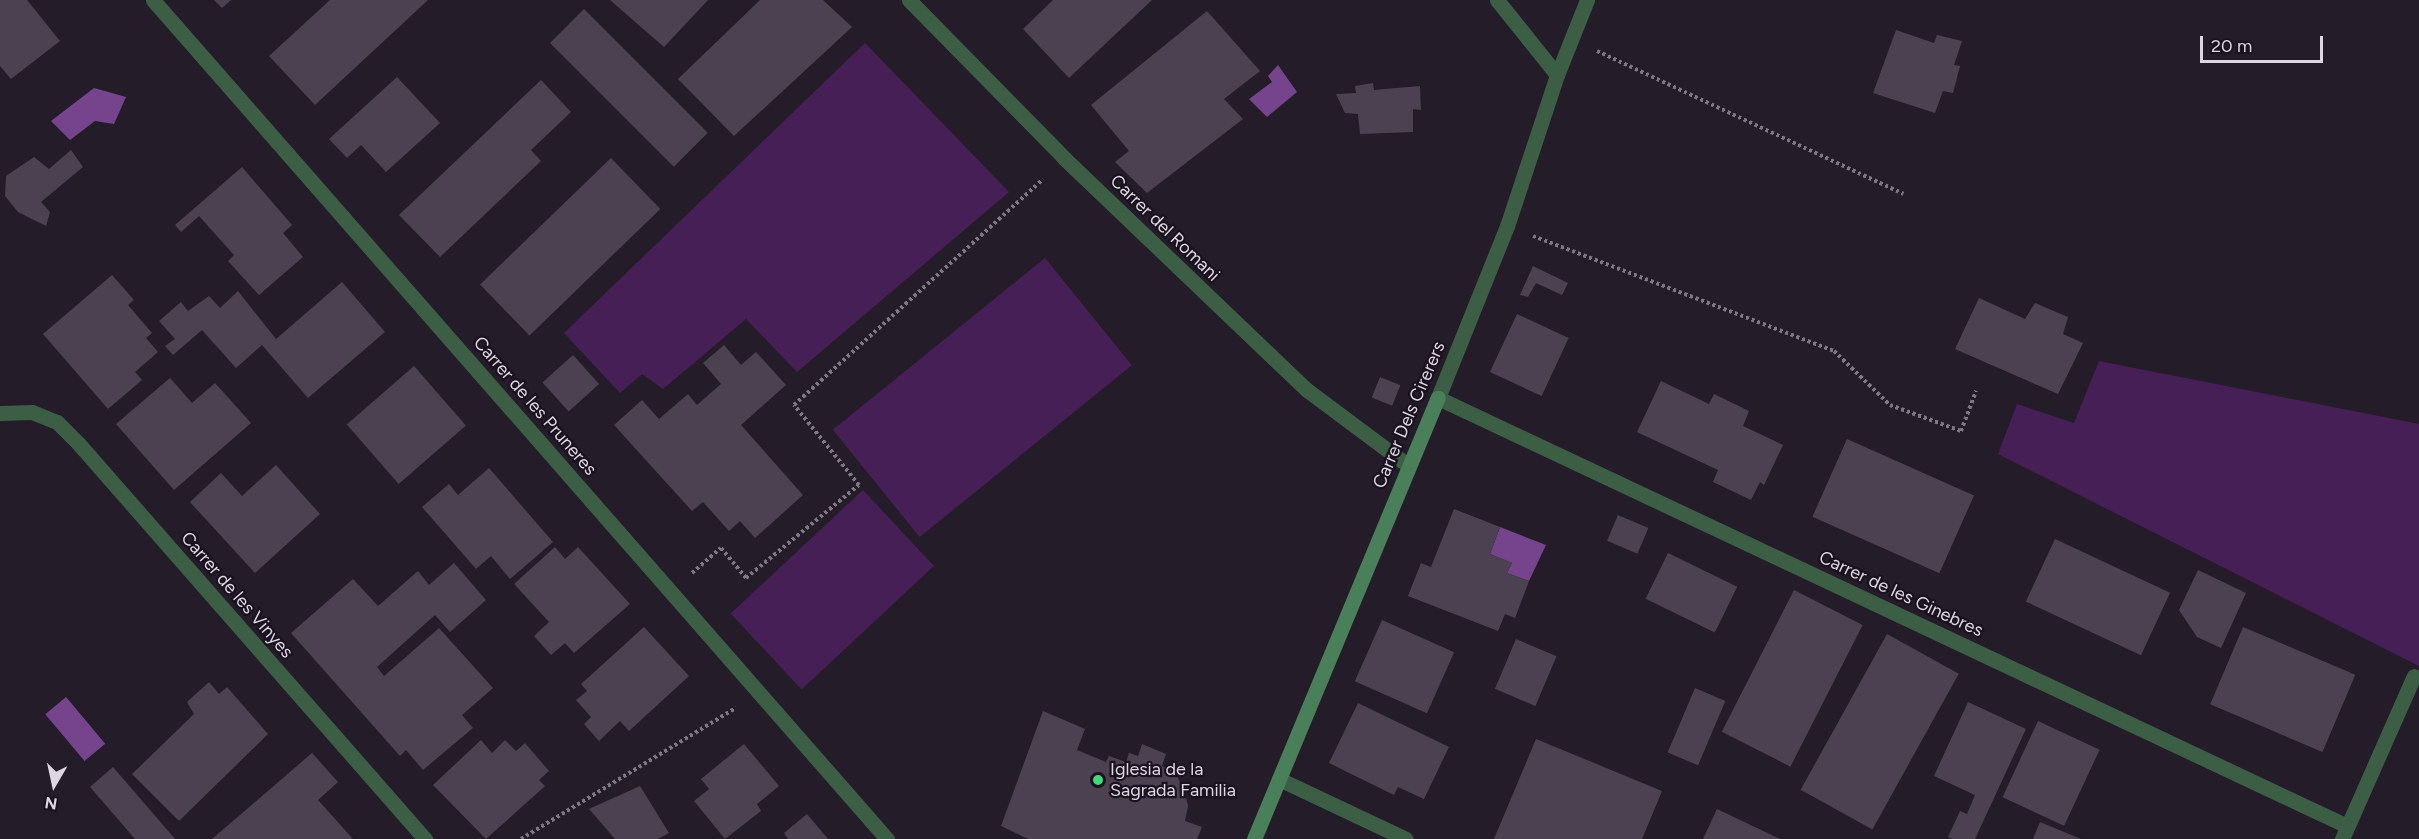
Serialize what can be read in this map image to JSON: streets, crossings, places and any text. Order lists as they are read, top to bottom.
{
  "streets": {
    "street": [
      "Carrer del Romani",
      "Carrer de les Pruneres",
      "Carrer Dels Cirerers",
      "Carrer de les Ginebres",
      "Carrer de les Vinyes"
    ]
  },
  "crossings": [
    ["Carrer del Romani", "Carrer Dels Cirerers"],
    ["Carrer Dels Cirerers", "Carrer de les Ginebres"]
  ],
  "places": ["Iglesia de la Sagrada Familia"],
  "scale_bar": "20 m",
  "north": "bottom"
}
